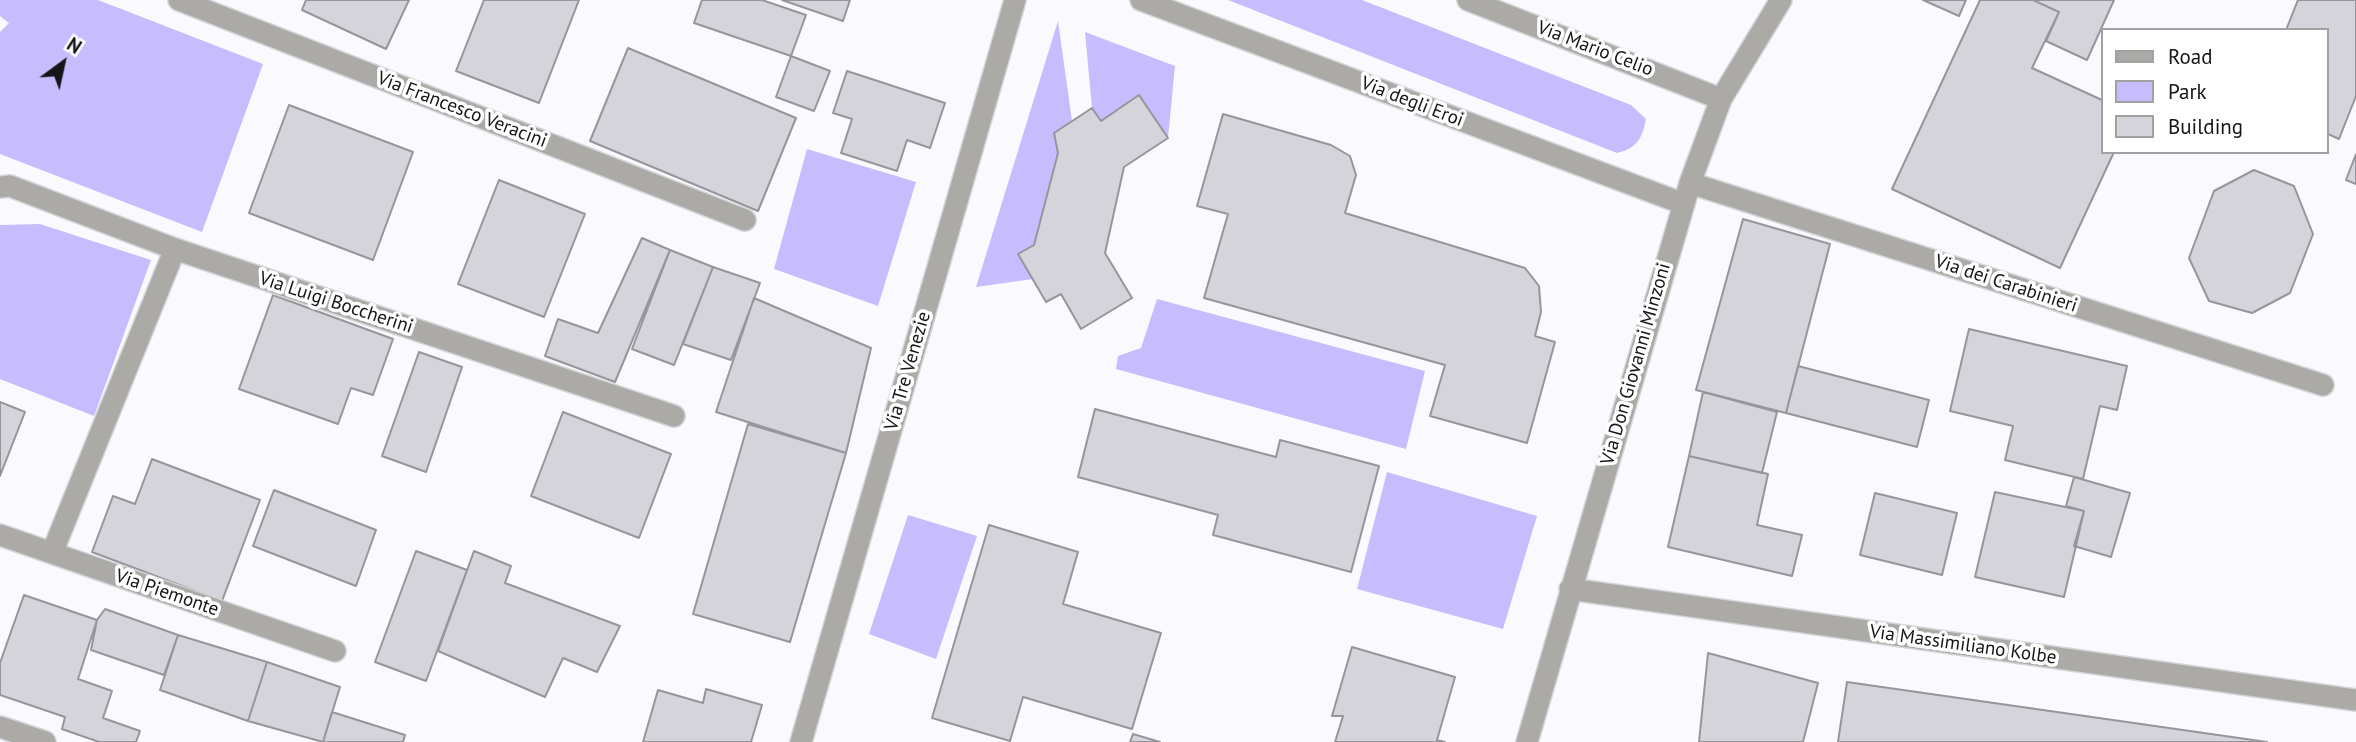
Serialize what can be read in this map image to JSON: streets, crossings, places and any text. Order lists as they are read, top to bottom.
{
  "streets": {
    "street": [
      "Via Mario Celio",
      "Via degli Eroi",
      "Via Francesco Veracini",
      "Via dei Carabinieri",
      "Via Luigi Boccherini",
      "Via Don Giovanni Minzoni",
      "Via Tre Venezie",
      "Via Piemonte",
      "Via Massimiliano Kolbe"
    ]
  },
  "crossings": [
    ["Via Mario Celio", "Via Don Giovanni Minzoni"],
    ["Via degli Eroi", "Via dei Carabinieri"],
    ["Via degli Eroi", "Via Don Giovanni Minzoni"],
    ["Via dei Carabinieri", "Via Don Giovanni Minzoni"],
    ["Via Don Giovanni Minzoni", "Via Massimiliano Kolbe"]
  ],
  "legend": ["Road", "Park", "Building"],
  "north": "top right"
}
